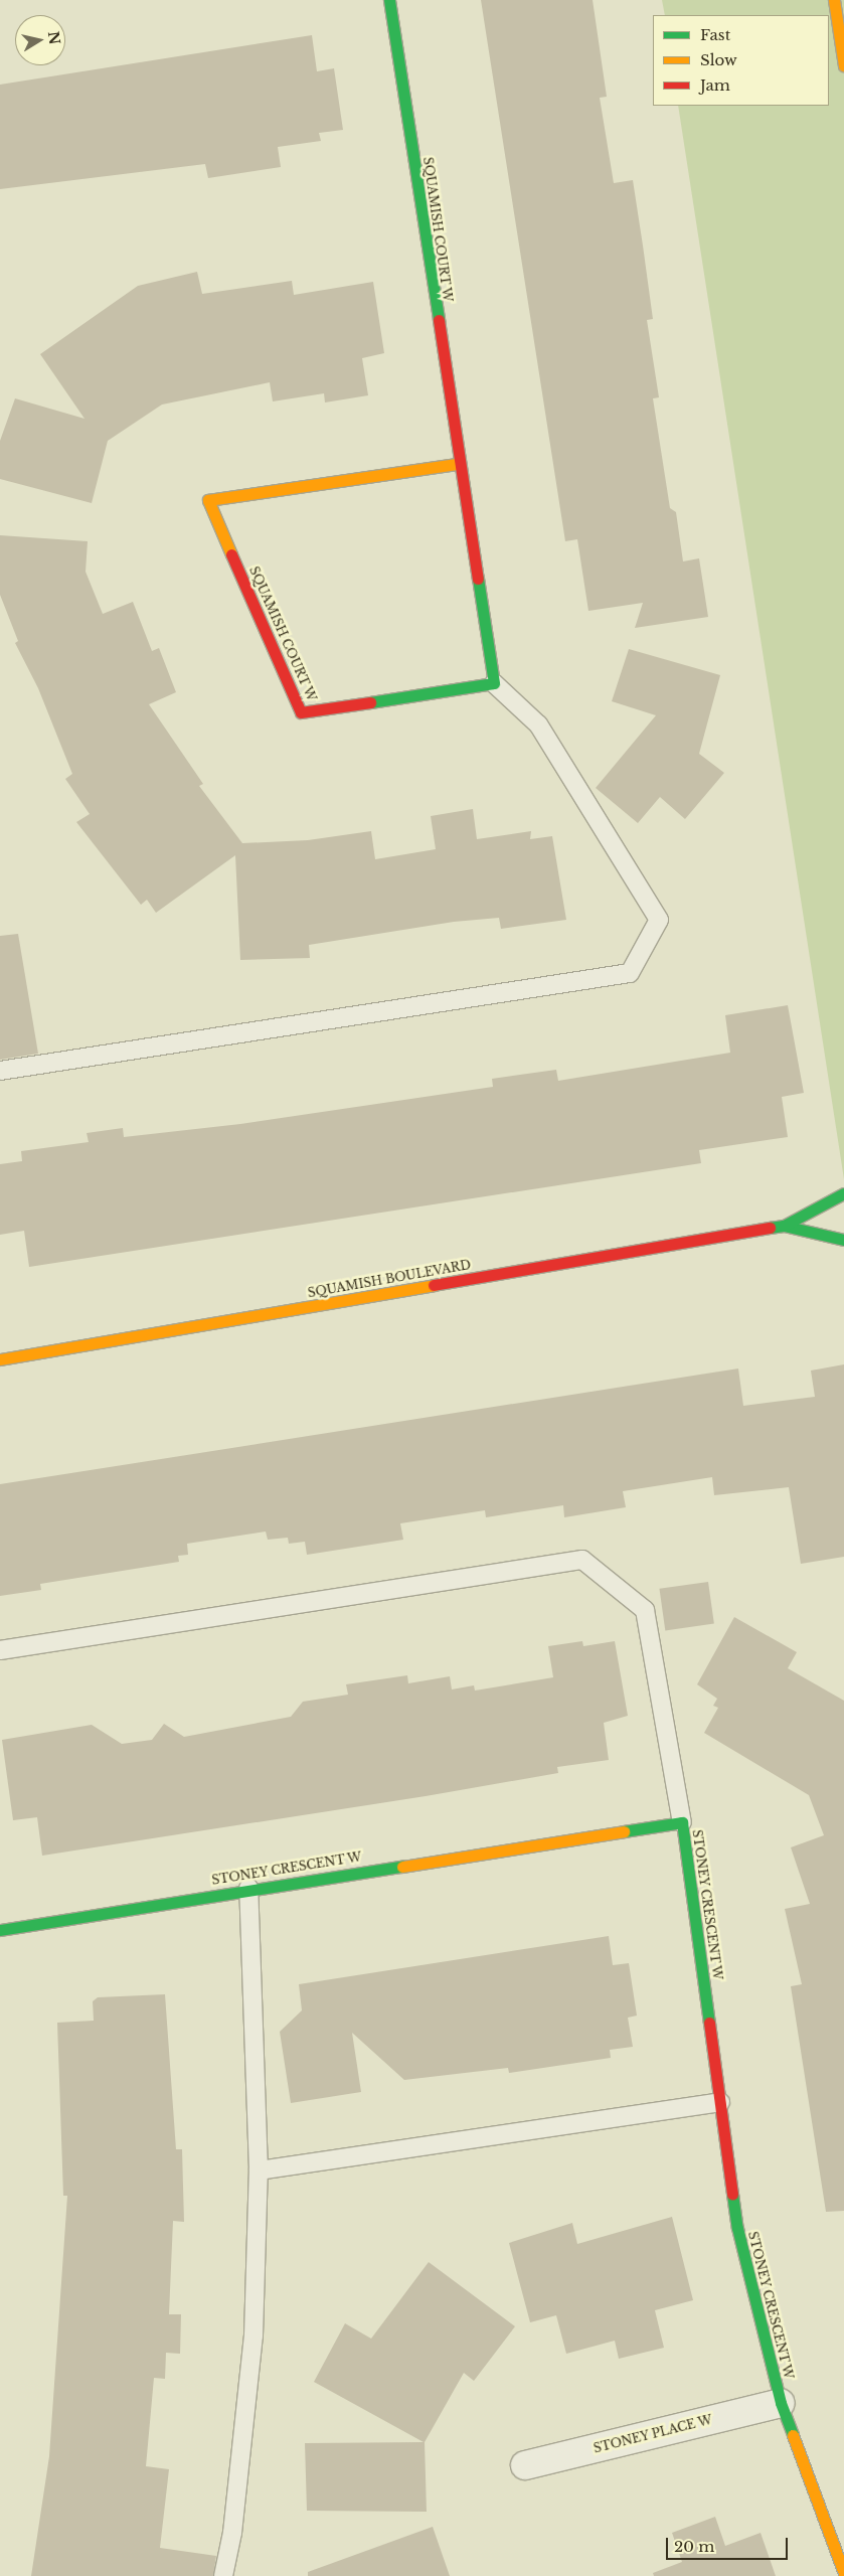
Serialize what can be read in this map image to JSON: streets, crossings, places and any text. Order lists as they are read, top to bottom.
{
  "streets": {
    "street": [
      "SQUAMISH COURT W",
      "SQUAMISH BOULEVARD",
      "STONEY CRESCENT W",
      "STONEY PLACE W"
    ]
  },
  "crossings": [
    ["STONEY CRESCENT W", "STONEY PLACE W"]
  ],
  "legend": ["Fast", "Slow", "Jam"],
  "scale_bar": "20 m",
  "north": "right"
}
